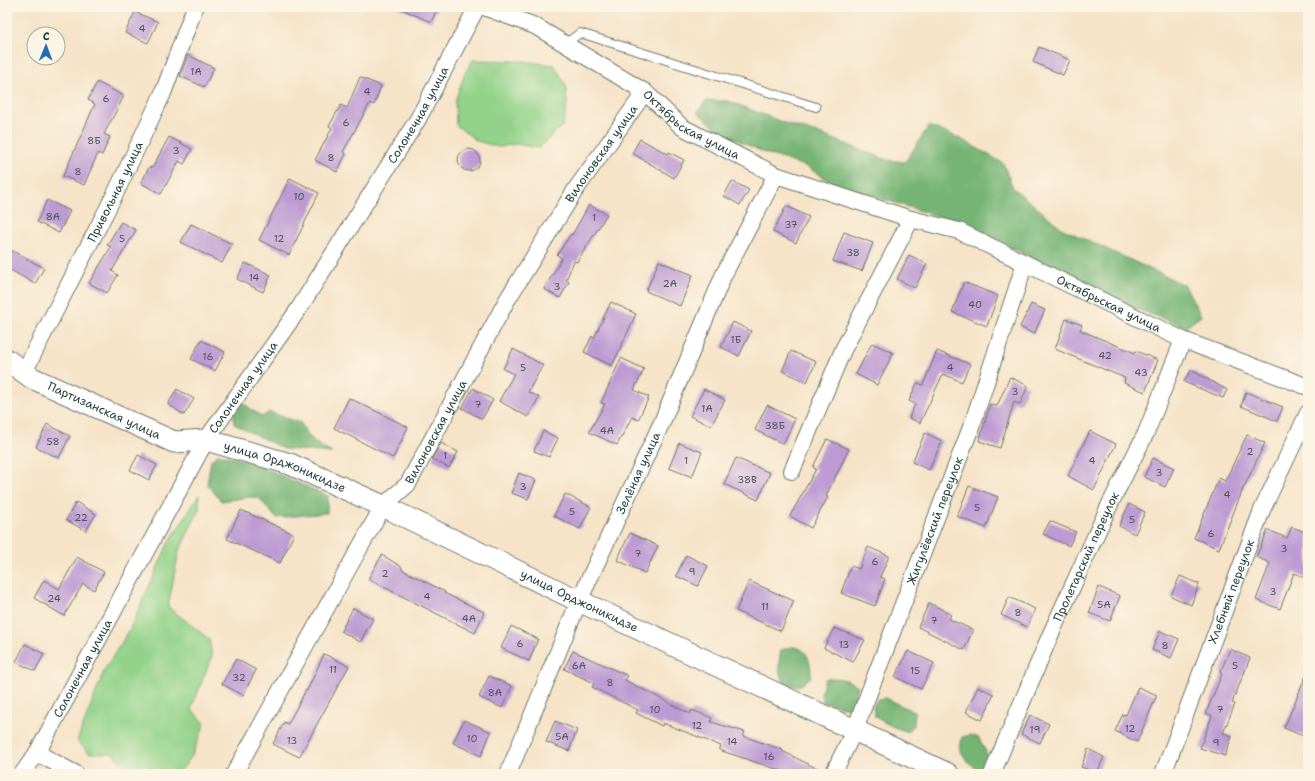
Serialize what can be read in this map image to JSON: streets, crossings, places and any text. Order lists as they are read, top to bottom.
{
  "streets": {
    "street": [
      "Солонечная улица",
      "Октябрьская улица",
      "Вилоновская улица",
      "Привольная улица",
      "Партизанская улица",
      "улица Орджоникидзе",
      "Зелёная улица",
      "Жигулёвский переулок",
      "Пролетарский переулок",
      "Хлебный переулок"
    ]
  },
  "crossings": [
    ["Солонечная улица", "Партизанская улица"],
    ["Солонечная улица", "улица Орджоникидзе"],
    ["Октябрьская улица", "Вилоновская улица"],
    ["Октябрьская улица", "Зелёная улица"],
    ["Октябрьская улица", "Жигулёвский переулок"],
    ["Октябрьская улица", "Пролетарский переулок"],
    ["Вилоновская улица", "улица Орджоникидзе"],
    ["Привольная улица", "Партизанская улица"],
    ["Партизанская улица", "улица Орджоникидзе"],
    ["улица Орджоникидзе", "Зелёная улица"],
    ["улица Орджоникидзе", "Жигулёвский переулок"]
  ],
  "house_numbers": [
    "4",
    "1А",
    "4",
    "6",
    "6",
    "8Б",
    "3",
    "8",
    "8",
    "10",
    "8А",
    "1",
    "37",
    "5",
    "12",
    "38",
    "14",
    "2А",
    "3",
    "40",
    "1Б",
    "42",
    "16",
    "5",
    "4",
    "43",
    "3",
    "7",
    "1А",
    "38Б",
    "4А",
    "58",
    "2",
    "1",
    "1",
    "4",
    "3",
    "38В",
    "3",
    "4",
    "5",
    "5",
    "22",
    "5",
    "6",
    "3",
    "7",
    "6",
    "9",
    "2",
    "3",
    "4",
    "24",
    "5А",
    "11",
    "8",
    "4А",
    "7",
    "6",
    "13",
    "8",
    "6А",
    "5",
    "11",
    "15",
    "32",
    "8",
    "8А",
    "10",
    "7",
    "12",
    "12",
    "19",
    "5А",
    "10",
    "13",
    "14",
    "9",
    "16"
  ],
  "north": "top"
}
